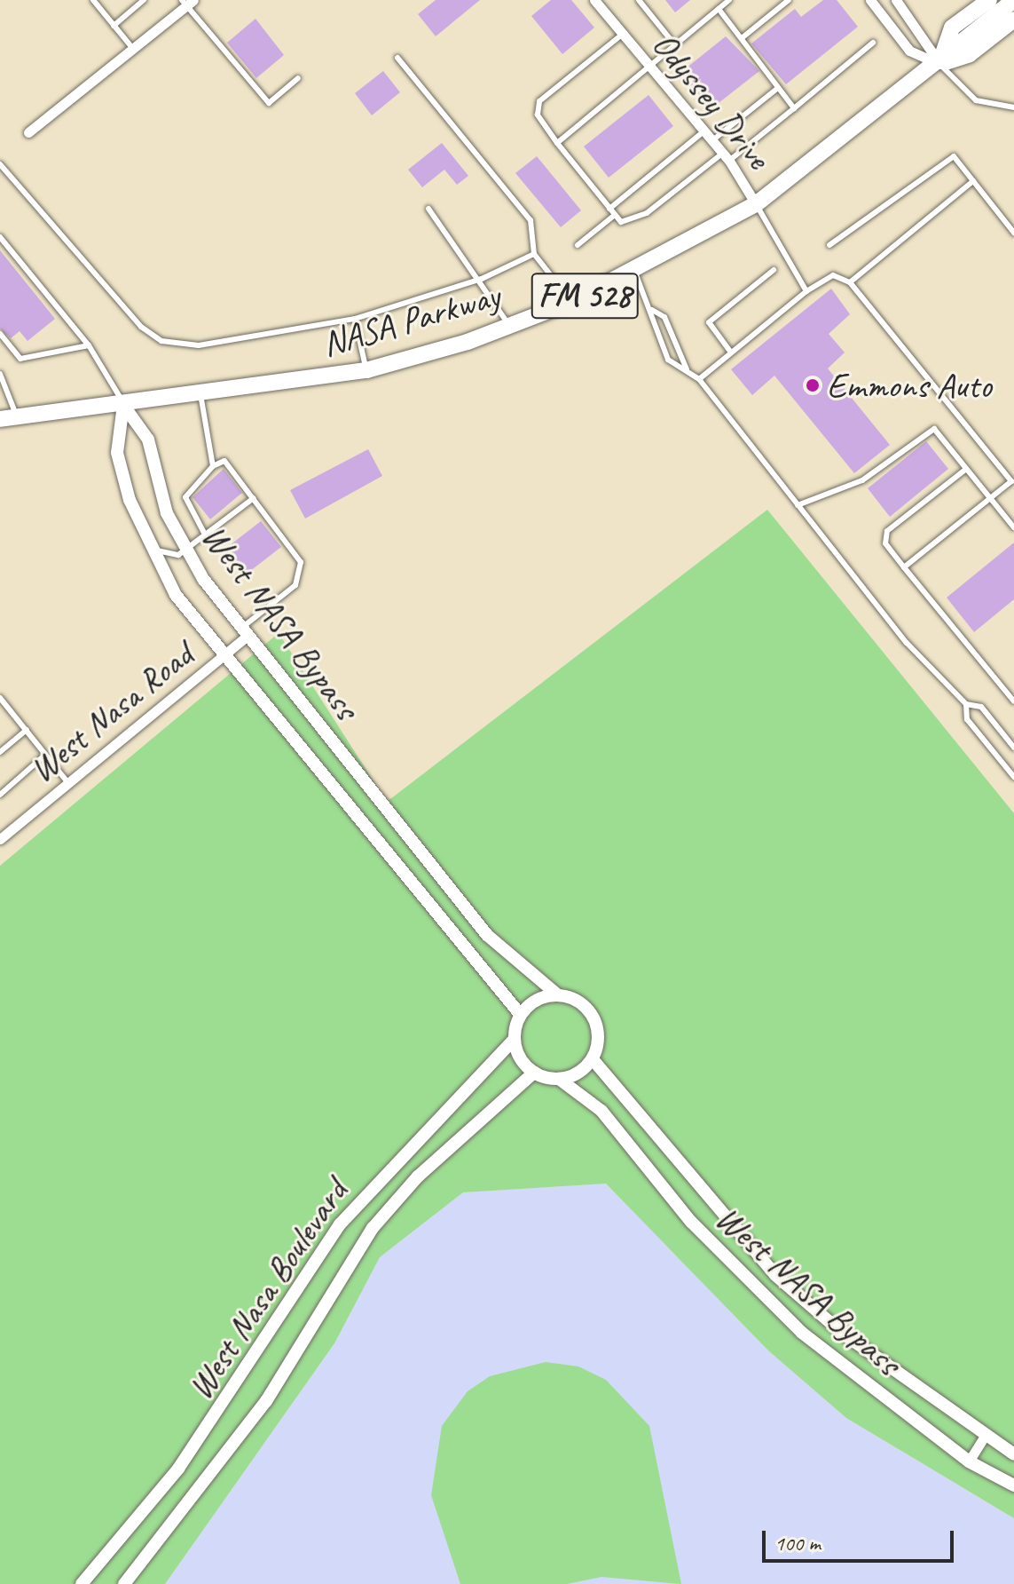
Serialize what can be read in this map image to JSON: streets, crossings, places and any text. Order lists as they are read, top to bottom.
{
  "streets": {
    "main road": ["FM 528", "NASA Parkway"],
    "street": [
      "Odyssey Drive",
      "West NASA Bypass",
      "West Nasa Road",
      "West Nasa Boulevard"
    ]
  },
  "crossings": [
    ["Odyssey Drive", "NASA Parkway"],
    ["FM 528", "NASA Parkway"],
    ["FM 528", "West NASA Bypass"],
    ["NASA Parkway", "West NASA Bypass"],
    ["West NASA Bypass", "West Nasa Road"],
    ["West NASA Bypass", "West Nasa Boulevard"]
  ],
  "places": ["Emmons Auto"],
  "scale_bar": "100 m"
}
